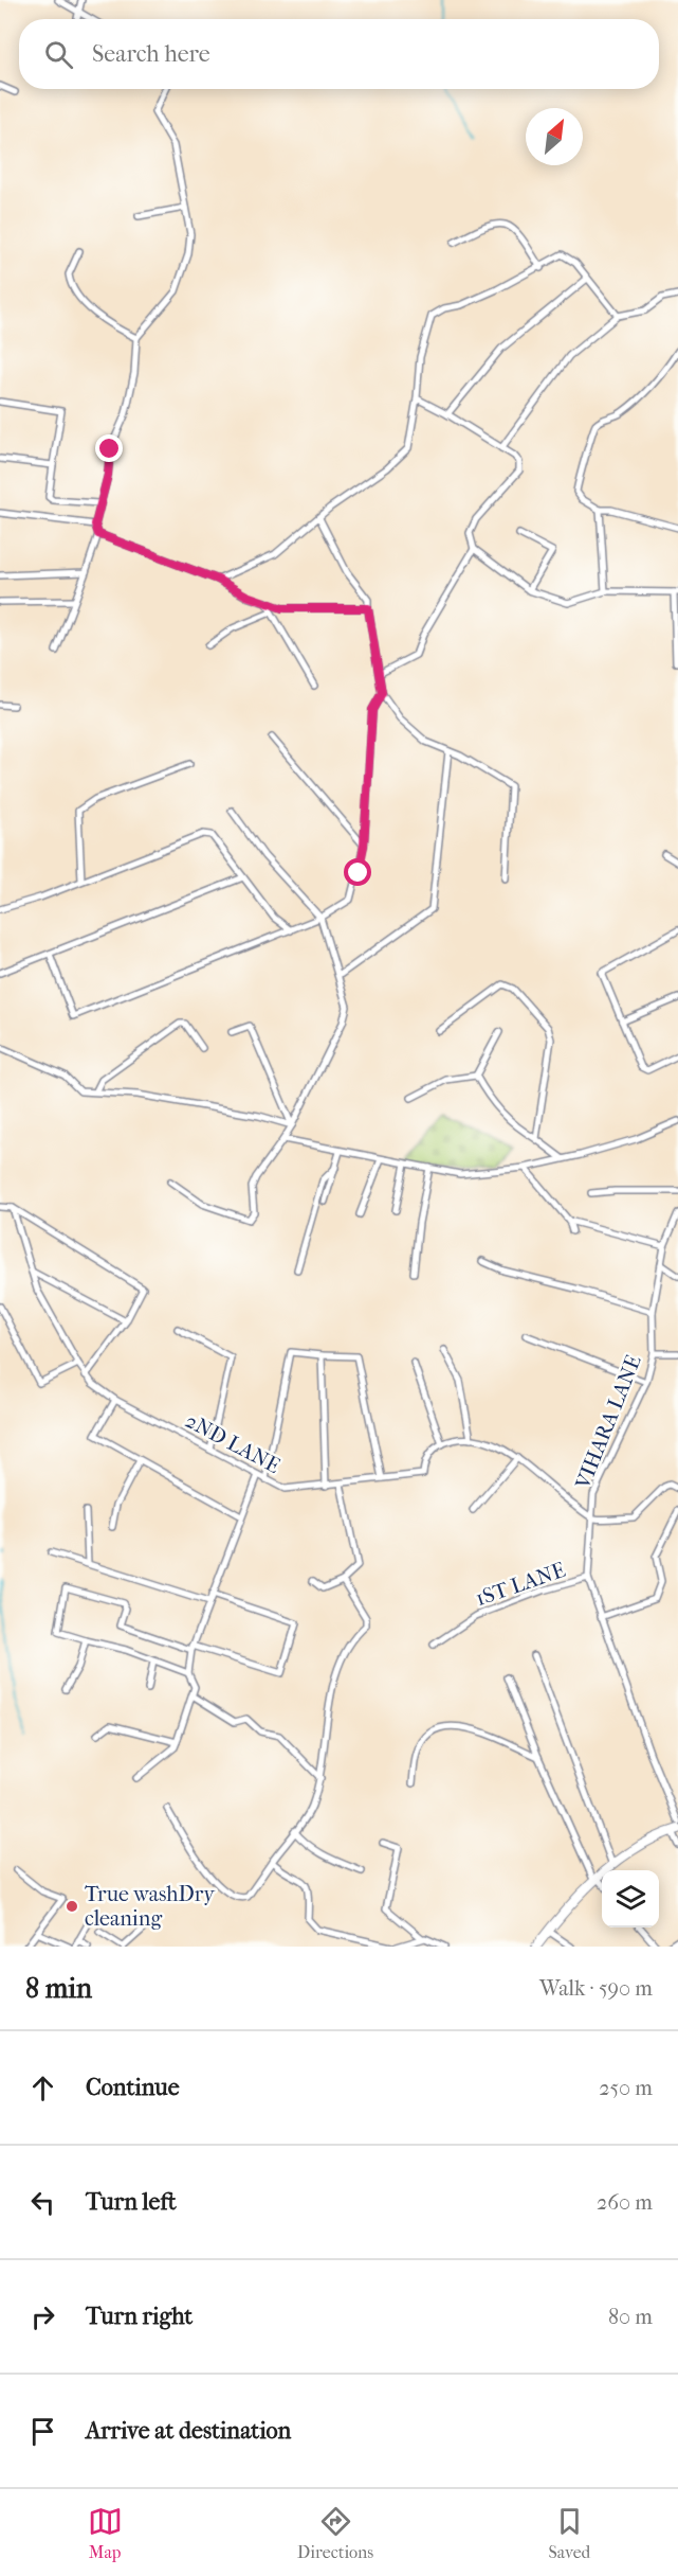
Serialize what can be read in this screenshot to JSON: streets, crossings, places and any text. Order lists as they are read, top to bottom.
{
  "streets": {
    "street": ["VIHARA LANE", "2ND LANE", "1ST LANE"]
  },
  "crossings": [
    ["VIHARA LANE", "1ST LANE"]
  ],
  "places": ["True washDry cleaning"],
  "north": "top right",
  "page": {
    "search": "Search here",
    "heading": ["8 min", "Walk · 590 m"],
    "list": [
      ["Continue", "250 m"],
      ["Turn left", "260 m"],
      ["Turn right", "80 m"],
      "Arrive at destination"
    ],
    "nav": ["Map", "Directions", "Saved"]
  }
}
